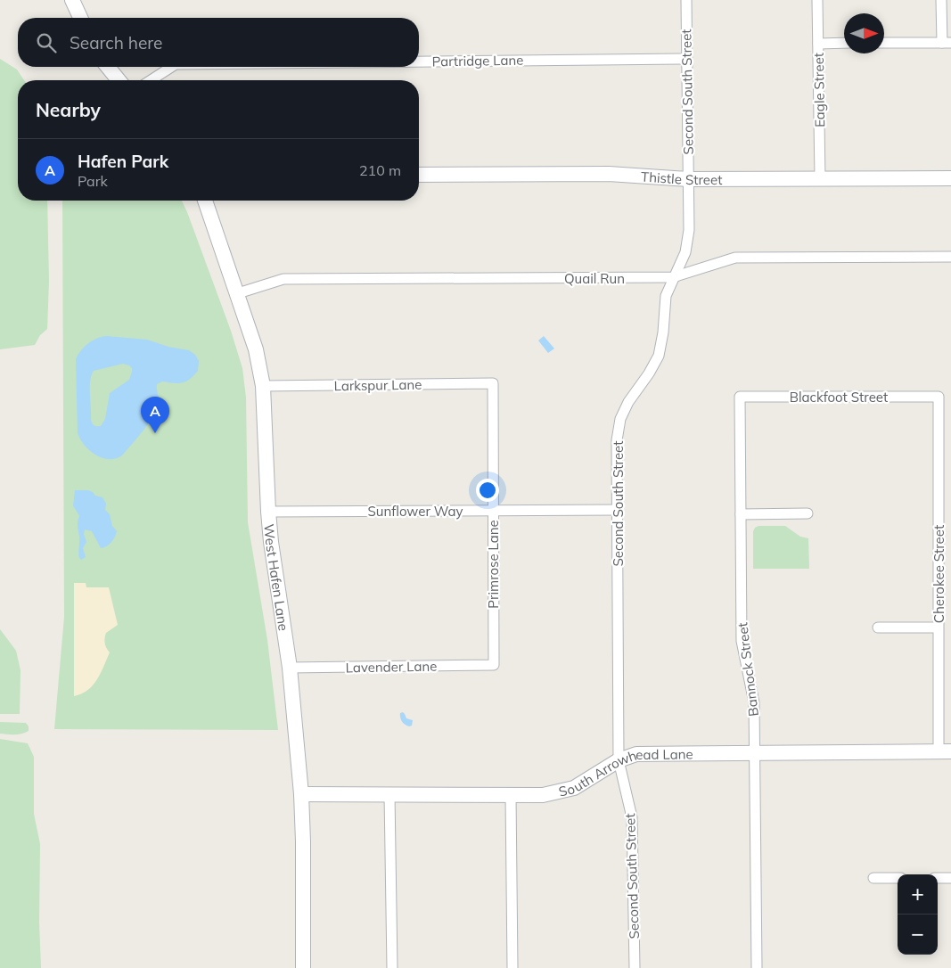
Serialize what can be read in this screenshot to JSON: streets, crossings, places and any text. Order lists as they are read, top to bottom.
{
  "streets": {
    "street": [
      "Partridge Lane",
      "Eagle Street",
      "Second South Street",
      "Thistle Street",
      "Quail Run",
      "Larkspur Lane",
      "Blackfoot Street",
      "Sunflower Way",
      "Primrose Lane",
      "Cherokee Street",
      "West Hafen Lane",
      "Lavender Lane",
      "Bannock Street",
      "South Arrowhead Lane"
    ]
  },
  "crossings": [
    ["Partridge Lane", "Second South Street"],
    ["Eagle Street", "Thistle Street"],
    ["Second South Street", "Thistle Street"],
    ["Second South Street", "Quail Run"],
    ["Second South Street", "Sunflower Way"],
    ["Second South Street", "South Arrowhead Lane"],
    ["Quail Run", "West Hafen Lane"],
    ["Larkspur Lane", "Primrose Lane"],
    ["Larkspur Lane", "West Hafen Lane"],
    ["Blackfoot Street", "Cherokee Street"],
    ["Blackfoot Street", "Bannock Street"],
    ["Sunflower Way", "Primrose Lane"],
    ["Sunflower Way", "West Hafen Lane"],
    ["Primrose Lane", "Lavender Lane"],
    ["Cherokee Street", "South Arrowhead Lane"],
    ["West Hafen Lane", "Lavender Lane"],
    ["West Hafen Lane", "South Arrowhead Lane"],
    ["Bannock Street", "South Arrowhead Lane"]
  ],
  "north": "right",
  "page": {
    "search": "Search here",
    "heading": "Nearby",
    "list": [
      {
        "mark": "A",
        "name": "Hafen Park",
        "note": "Park",
        "value": "210 m"
      }
    ],
    "pins": "A",
    "map_buttons": ["+", "−"]
  }
}
